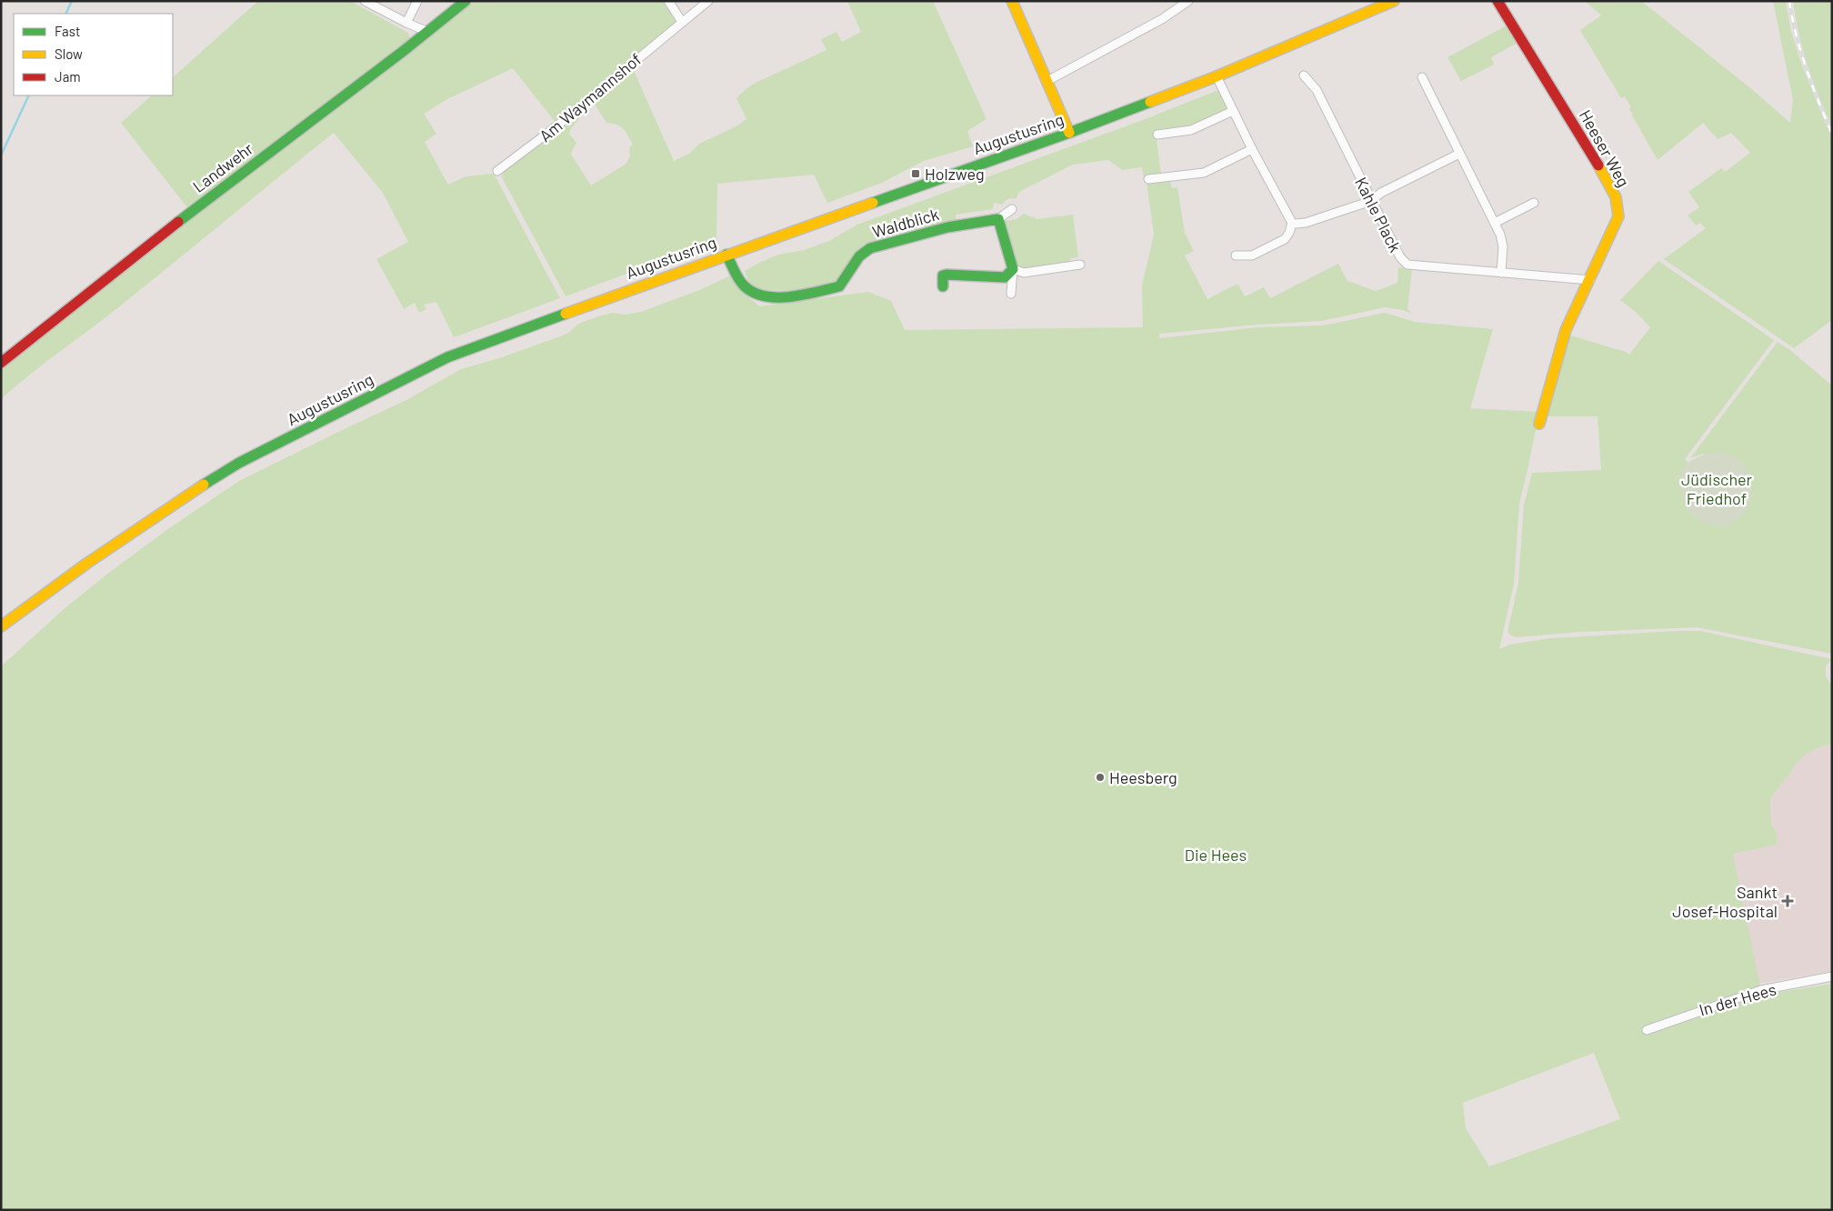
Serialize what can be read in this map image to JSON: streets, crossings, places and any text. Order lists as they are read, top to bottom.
{
  "streets": {
    "street": [
      "Am Waymannshof",
      "Augustusring",
      "Heeser Weg",
      "Landwehr",
      "Kahle Plack",
      "Waldblick",
      "In der Hees"
    ]
  },
  "crossings": [
    ["Augustusring", "Waldblick"],
    ["Heeser Weg", "Kahle Plack"]
  ],
  "parks": ["Jüdischer Friedhof", "Die Hees"],
  "places": {
    "transit": ["Holzweg"],
    "other": ["Heesberg"],
    "health": ["Sankt Josef-Hospital"]
  },
  "legend": ["Fast", "Slow", "Jam"]
}
